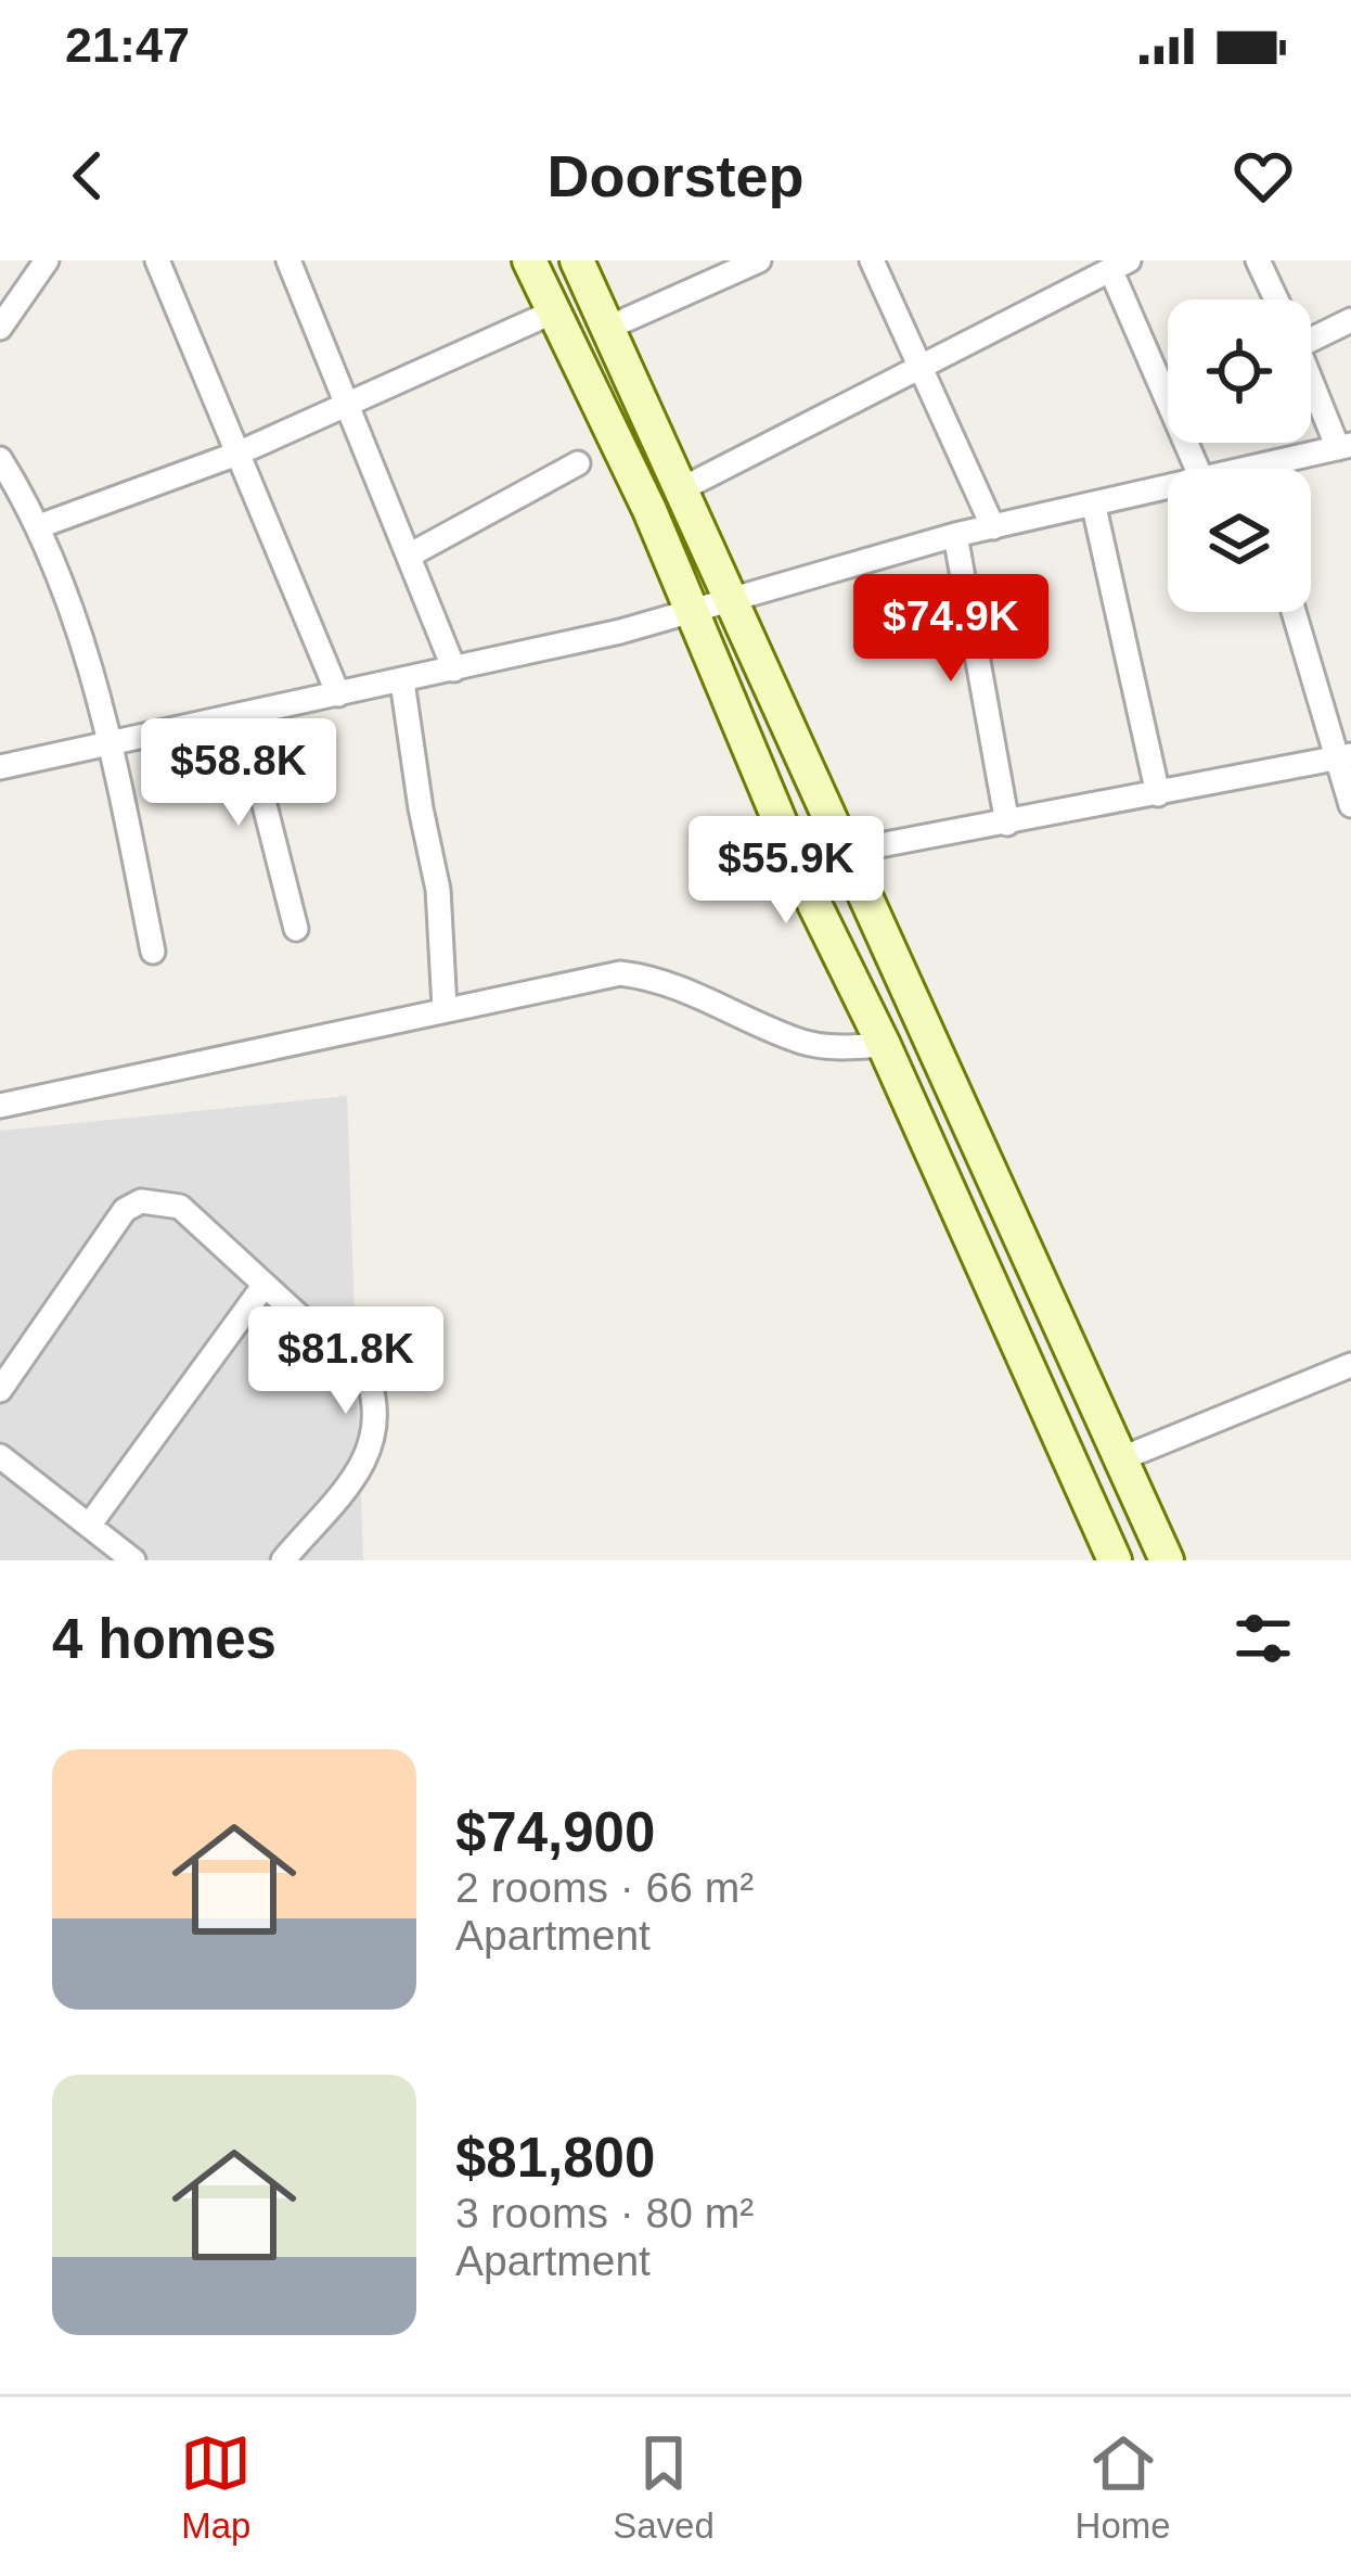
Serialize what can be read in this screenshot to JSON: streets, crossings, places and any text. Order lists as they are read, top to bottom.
{
  "page": {
    "status": "21:47",
    "header": "Doorstep",
    "price": [
      "$74.9K",
      "$58.8K",
      "$55.9K",
      "$81.8K"
    ],
    "heading": "4 homes",
    "list": [
      {
        "name": "$74,900",
        "note": "2 rooms · 66 m² · Apartment"
      },
      {
        "name": "$81,800",
        "note": "3 rooms · 80 m² · Apartment"
      }
    ],
    "tabs": ["Map", "Saved", "Home"]
  }
}
